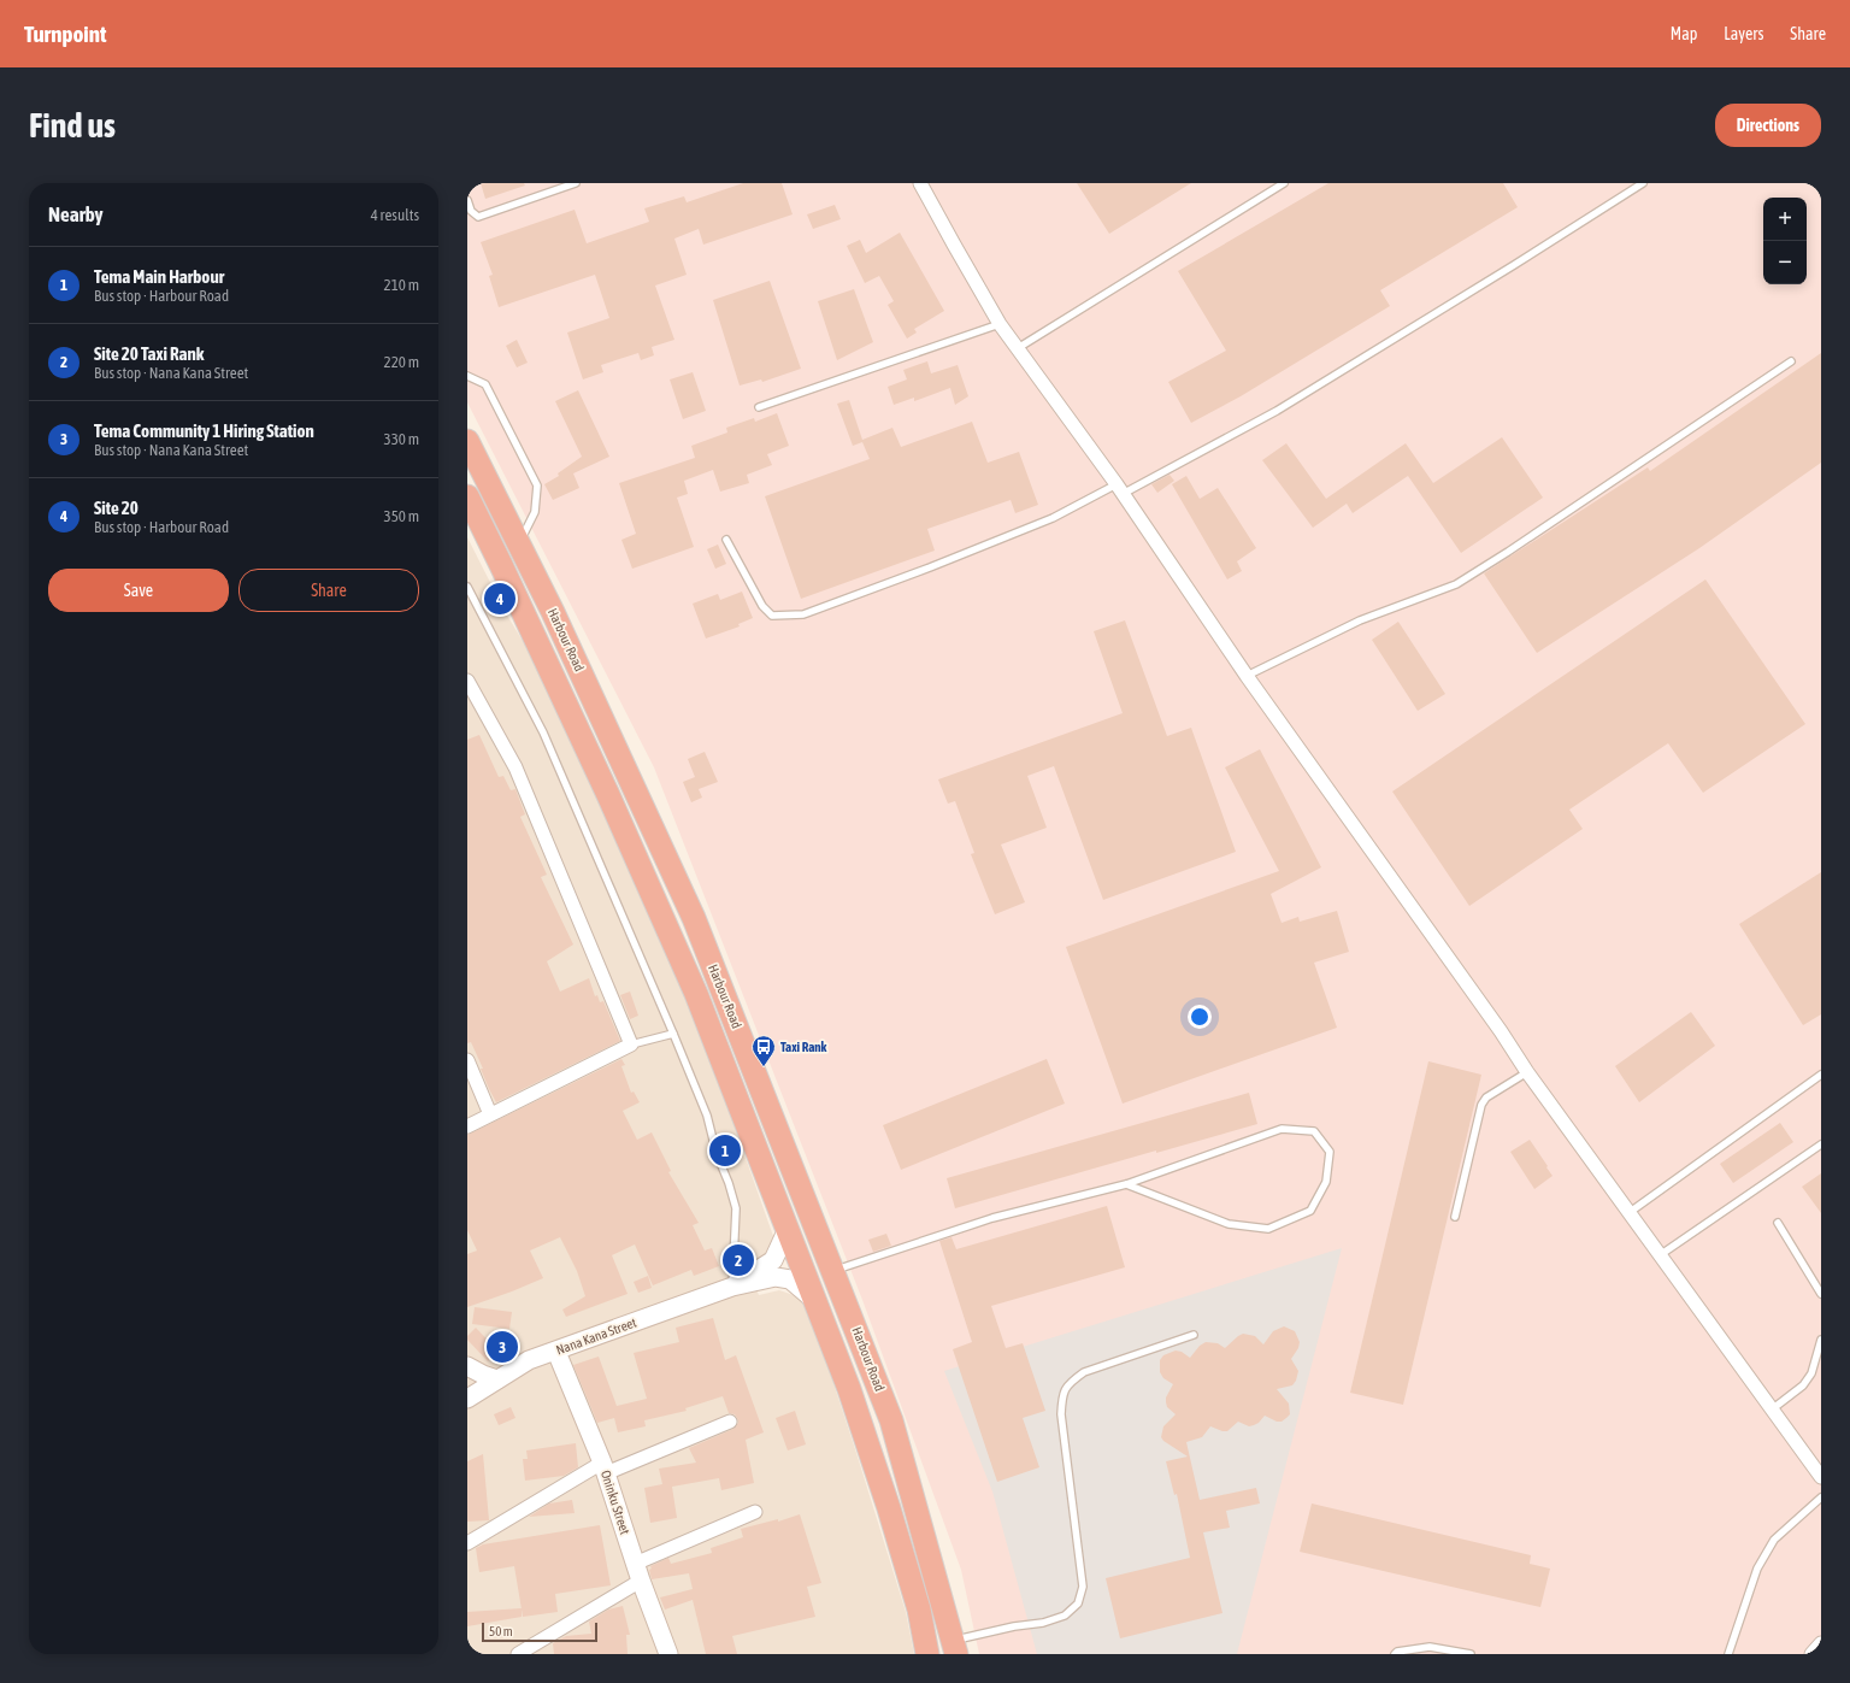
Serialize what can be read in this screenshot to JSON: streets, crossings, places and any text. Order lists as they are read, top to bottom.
{
  "streets": {
    "highway": ["Harbour Road"],
    "street": ["Nana Kana Street", "Oninku Street"]
  },
  "crossings": [
    ["Nana Kana Street", "Oninku Street"]
  ],
  "places": {
    "bus stop": ["Taxi Rank"]
  },
  "scale_bar": "50 m",
  "page": {
    "header": "Turnpoint",
    "nav": ["Map", "Layers", "Share"],
    "buttons": [
      "Directions",
      ["Save", "Share"]
    ],
    "title": "Find us",
    "heading": ["Nearby", "4 results"],
    "map_buttons": ["+", "−"],
    "list": [
      {
        "mark": "1",
        "name": "Tema Main Harbour",
        "note": "Bus stop · Harbour Road",
        "value": "210 m"
      },
      {
        "mark": "2",
        "name": "Site 20 Taxi Rank",
        "note": "Bus stop · Nana Kana Street",
        "value": "220 m"
      },
      {
        "mark": "3",
        "name": "Tema Community 1 Hiring Station",
        "note": "Bus stop · Nana Kana Street",
        "value": "330 m"
      },
      {
        "mark": "4",
        "name": "Site 20",
        "note": "Bus stop · Harbour Road",
        "value": "350 m"
      }
    ],
    "pins": [
      "4",
      "1",
      "2",
      "3"
    ],
    "scale": "50 m"
  }
}
